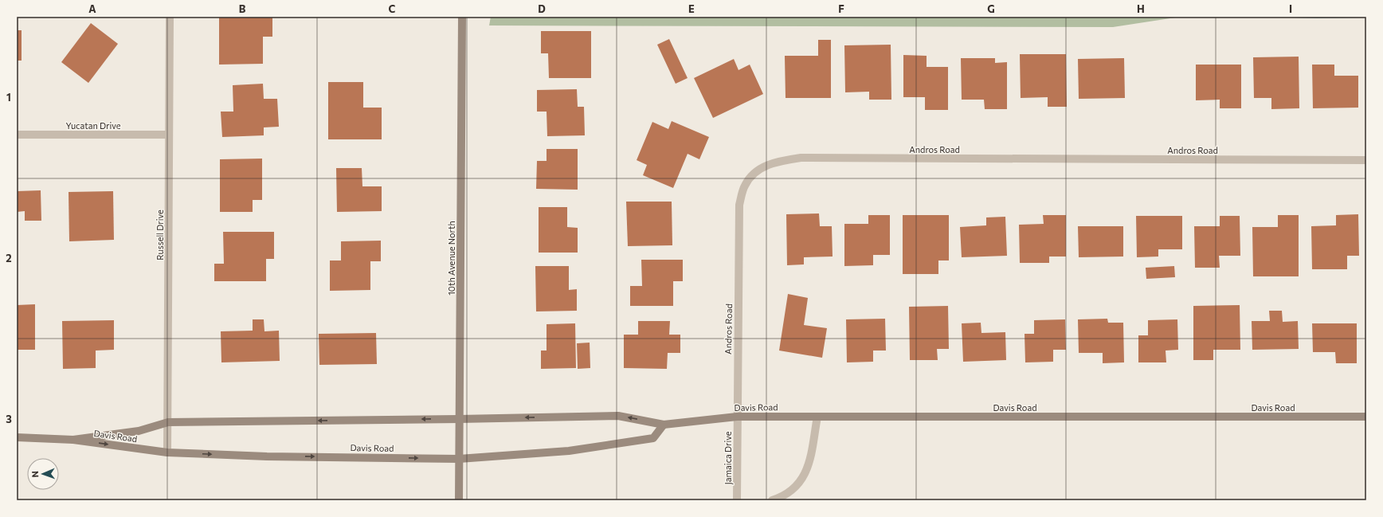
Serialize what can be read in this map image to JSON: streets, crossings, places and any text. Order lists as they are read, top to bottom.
{
  "streets": {
    "street": [
      "Yucatan Drive",
      "Andros Road",
      "Russell Drive",
      "10th Avenue North",
      "Davis Road",
      "Jamaica Drive"
    ]
  },
  "crossings": [
    ["Yucatan Drive", "Russell Drive"],
    ["Andros Road", "Davis Road"],
    ["Andros Road", "Jamaica Drive"],
    ["Russell Drive", "Davis Road"],
    ["10th Avenue North", "Davis Road"],
    ["Davis Road", "Jamaica Drive"]
  ],
  "north": "left",
  "grid": {
    "columns": [
      "A",
      "B",
      "C",
      "D",
      "E",
      "F",
      "G",
      "H",
      "I"
    ],
    "rows": ["1", "2", "3"]
  }
}
